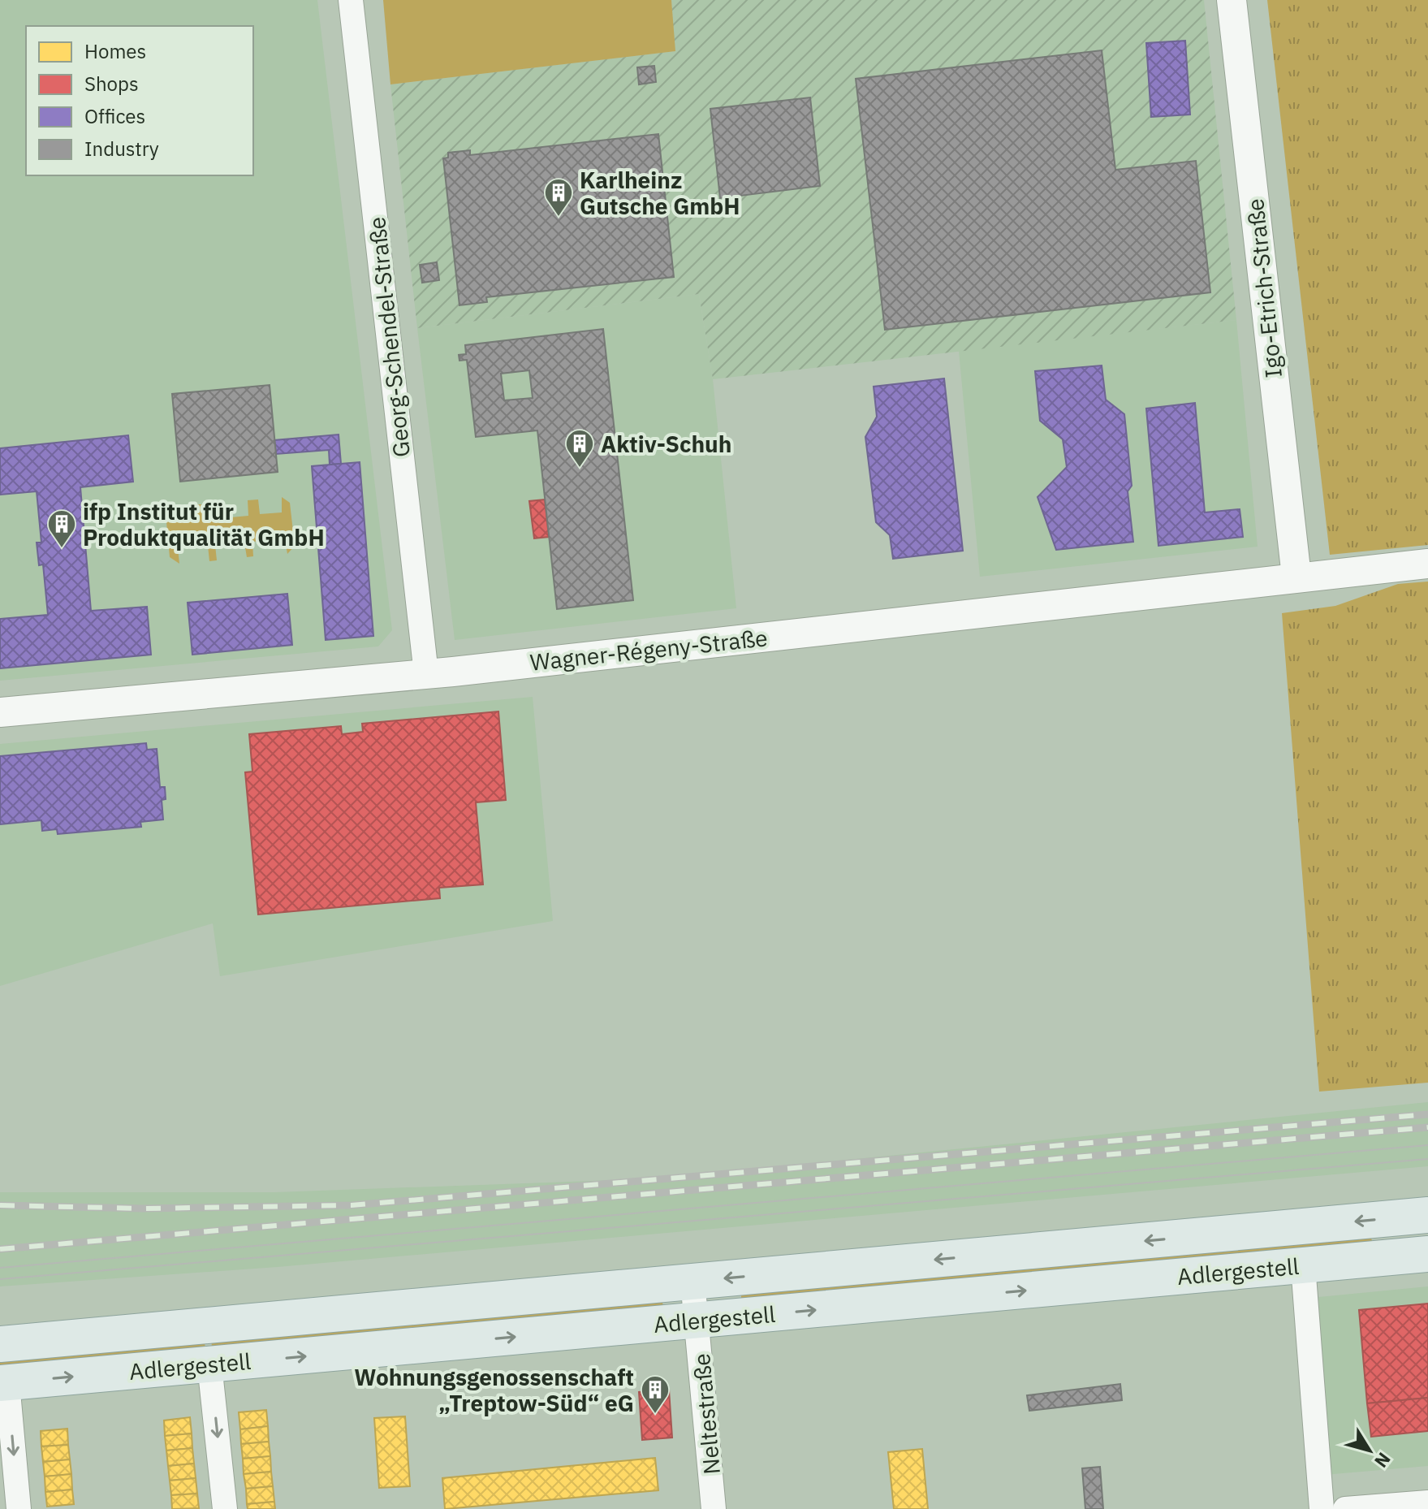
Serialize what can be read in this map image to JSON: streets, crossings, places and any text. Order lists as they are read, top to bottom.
{
  "streets": {
    "main road": ["Adlergestell"],
    "street": [
      "Igo-Etrich-Straße",
      "Georg-Schendel-Straße",
      "Wagner-Régeny-Straße",
      "Neltestraße"
    ]
  },
  "crossings": [
    ["Igo-Etrich-Straße", "Wagner-Régeny-Straße"],
    ["Georg-Schendel-Straße", "Wagner-Régeny-Straße"],
    ["Adlergestell", "Neltestraße"]
  ],
  "places": {
    "building": [
      "Karlheinz Gutsche GmbH",
      "Aktiv-Schuh",
      "ifp Institut für Produktqualität GmbH",
      "Wohnungsgenossenschaft „Treptow-Süd“ eG"
    ]
  },
  "legend": [
    "Homes",
    "Shops",
    "Offices",
    "Industry"
  ],
  "north": "bottom right"
}
